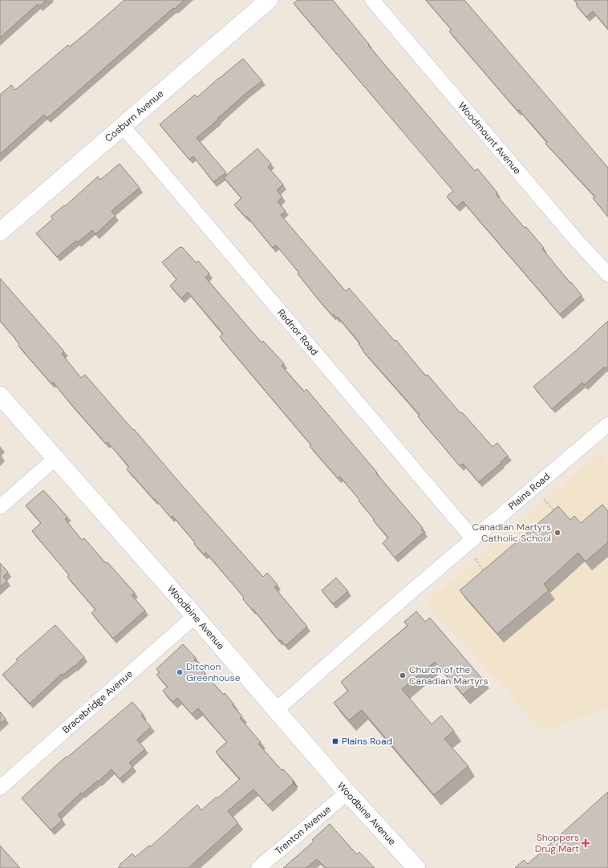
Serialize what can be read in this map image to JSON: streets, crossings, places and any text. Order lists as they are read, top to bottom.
{
  "streets": {
    "main road": ["Cosburn Avenue", "Woodbine Avenue"],
    "street": [
      "Woodmount Avenue",
      "Rednor Road",
      "Plains Road",
      "Bracebridge Avenue",
      "Trenton Avenue"
    ]
  },
  "crossings": [
    ["Cosburn Avenue", "Rednor Road"],
    ["Rednor Road", "Plains Road"],
    ["Plains Road", "Woodbine Avenue"],
    ["Woodbine Avenue", "Bracebridge Avenue"],
    ["Woodbine Avenue", "Trenton Avenue"]
  ],
  "places": {
    "other": ["Canadian Martyrs Catholic School", "Ditchon Greenhouse", "Church of the Canadian Martyrs"],
    "transit": ["Plains Road"],
    "health": ["Shoppers Drug Mart"]
  }
}
